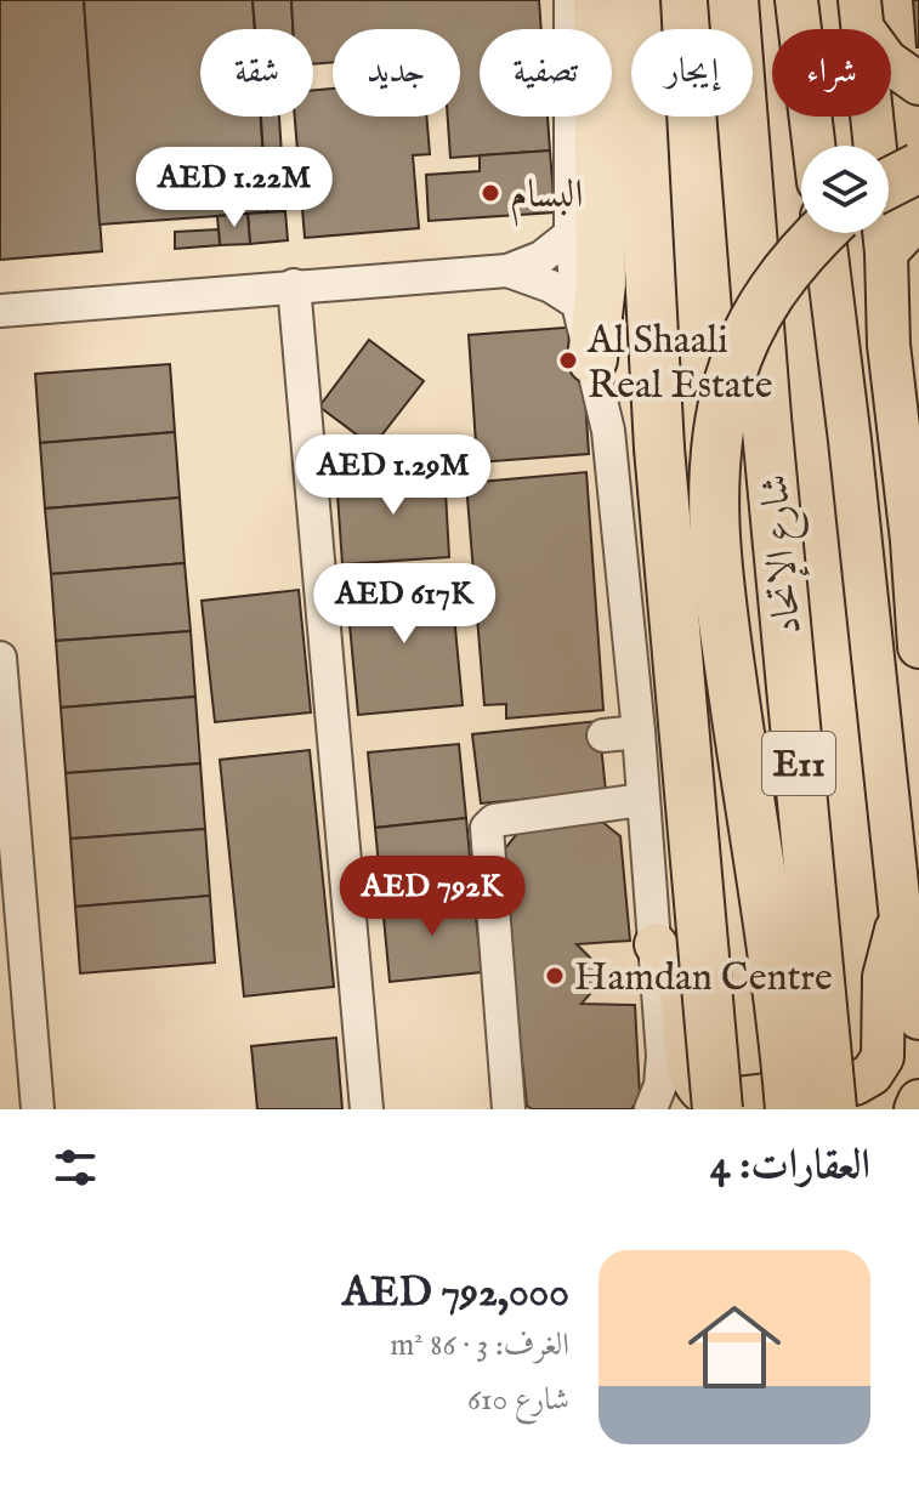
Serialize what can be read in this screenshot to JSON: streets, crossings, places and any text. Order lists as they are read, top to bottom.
{
  "streets": {
    "highway": ["شارع الإتحاد", "E11"]
  },
  "places": ["البسام", "Al Shaali Real Estate", "Hamdan Centre"],
  "page": {
    "chip": [
      "شراء",
      "إيجار",
      "تصفية",
      "جديد",
      "شقة"
    ],
    "price": [
      "AED 1.22M",
      "AED 1.29M",
      "AED 617K",
      "AED 792K"
    ],
    "heading": "العقارات: 4",
    "list": [
      {
        "name": "AED 792,000",
        "note": "الغرف: 3 · 86 m² · شارع 610"
      }
    ]
  }
}
